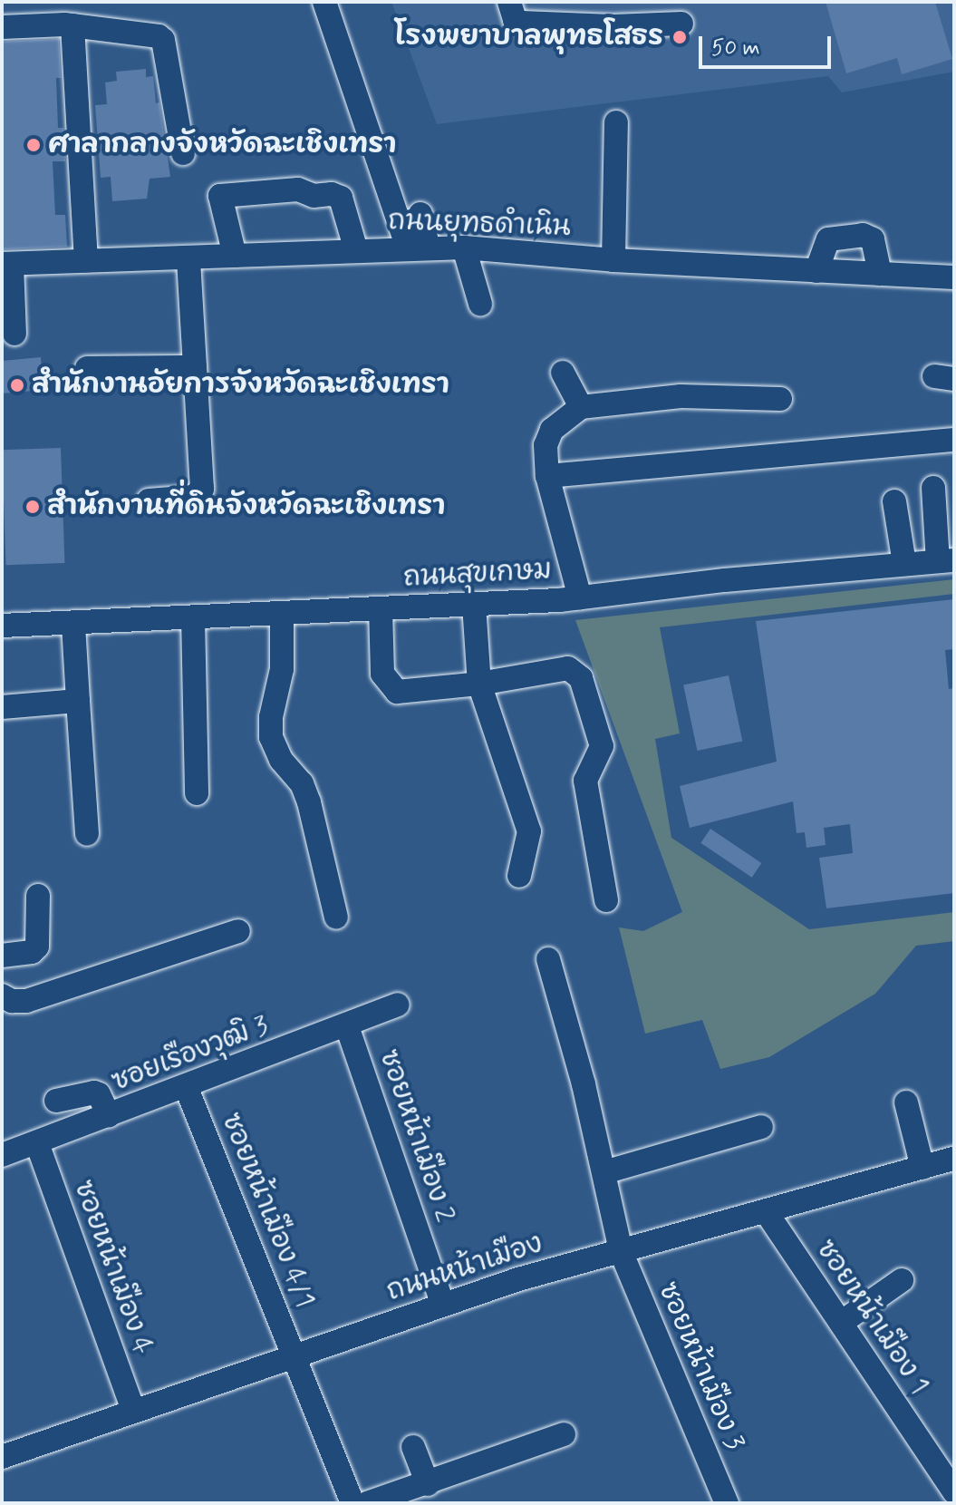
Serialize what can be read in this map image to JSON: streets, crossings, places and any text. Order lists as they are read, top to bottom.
{
  "streets": {
    "street": [
      "ถนนยุทธดำเนิน",
      "ถนนสุขเกษม",
      "ซอยเรืองวุฒิ 3",
      "ซอยหน้าเมือง 2",
      "ซอยหน้าเมือง 4/1",
      "ซอยหน้าเมือง 4",
      "ถนนหน้าเมือง",
      "ซอยหน้าเมือง 1",
      "ซอยหน้าเมือง 3"
    ]
  },
  "crossings": [
    ["ซอยเรืองวุฒิ 3", "ซอยหน้าเมือง 2"],
    ["ซอยเรืองวุฒิ 3", "ซอยหน้าเมือง 4/1"],
    ["ซอยเรืองวุฒิ 3", "ซอยหน้าเมือง 4"],
    ["ซอยหน้าเมือง 2", "ถนนหน้าเมือง"],
    ["ซอยหน้าเมือง 4/1", "ถนนหน้าเมือง"],
    ["ซอยหน้าเมือง 4", "ถนนหน้าเมือง"],
    ["ถนนหน้าเมือง", "ซอยหน้าเมือง 1"],
    ["ถนนหน้าเมือง", "ซอยหน้าเมือง 3"]
  ],
  "places": [
    "โรงพยาบาลพุทธโสธร",
    "ศาลากลางจังหวัดฉะเชิงเทรา",
    "สำนักงานอัยการจังหวัดฉะเชิงเทรา",
    "สำนักงานที่ดินจังหวัดฉะเชิงเทรา"
  ],
  "scale_bar": "50 m"
}
